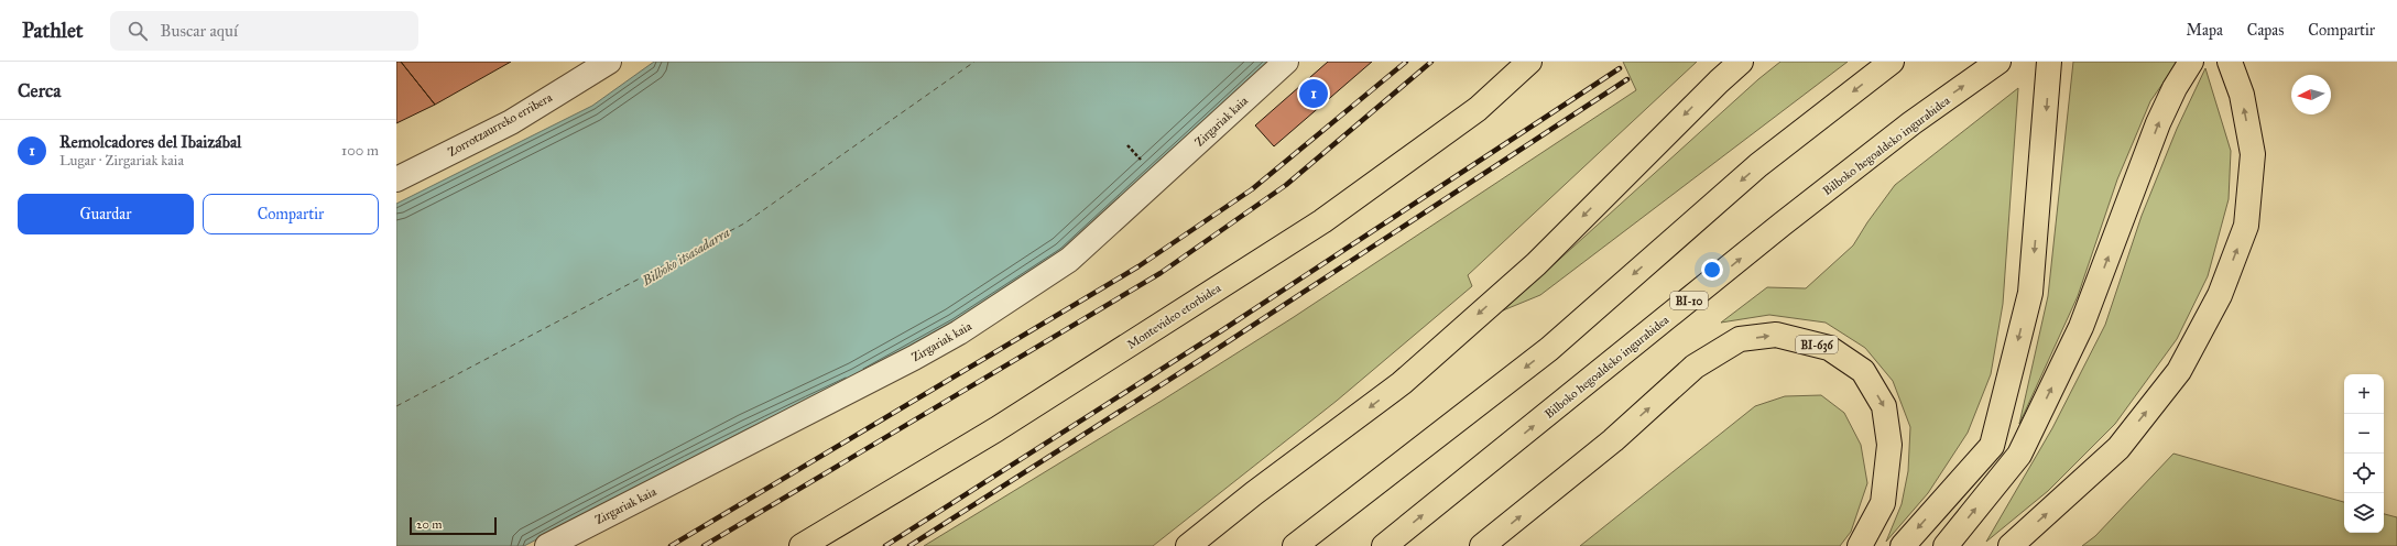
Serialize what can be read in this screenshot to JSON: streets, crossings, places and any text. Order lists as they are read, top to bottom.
{
  "streets": {
    "main road": [
      "Bilboko hegoaldeko ingurabidea",
      "BI-10",
      "Montevideo etorbidea",
      "BI-636"
    ],
    "street": ["Zirgariak kaia", "Zorrotzaurreko erribera"]
  },
  "water": ["Bilboko itsasadarra"],
  "scale_bar": "20 m",
  "north": "left",
  "page": {
    "header": "Pathlet",
    "search": "Buscar aquí",
    "nav": ["Mapa", "Capas", "Compartir"],
    "heading": "Cerca",
    "pins": "1",
    "list": [
      {
        "mark": "1",
        "name": "Remolcadores del Ibaizábal",
        "note": "Lugar · Zirgariak kaia",
        "value": "100 m"
      }
    ],
    "buttons": ["Guardar", "Compartir"],
    "map_buttons": ["+", "−"],
    "scale": "20 m"
  }
}
